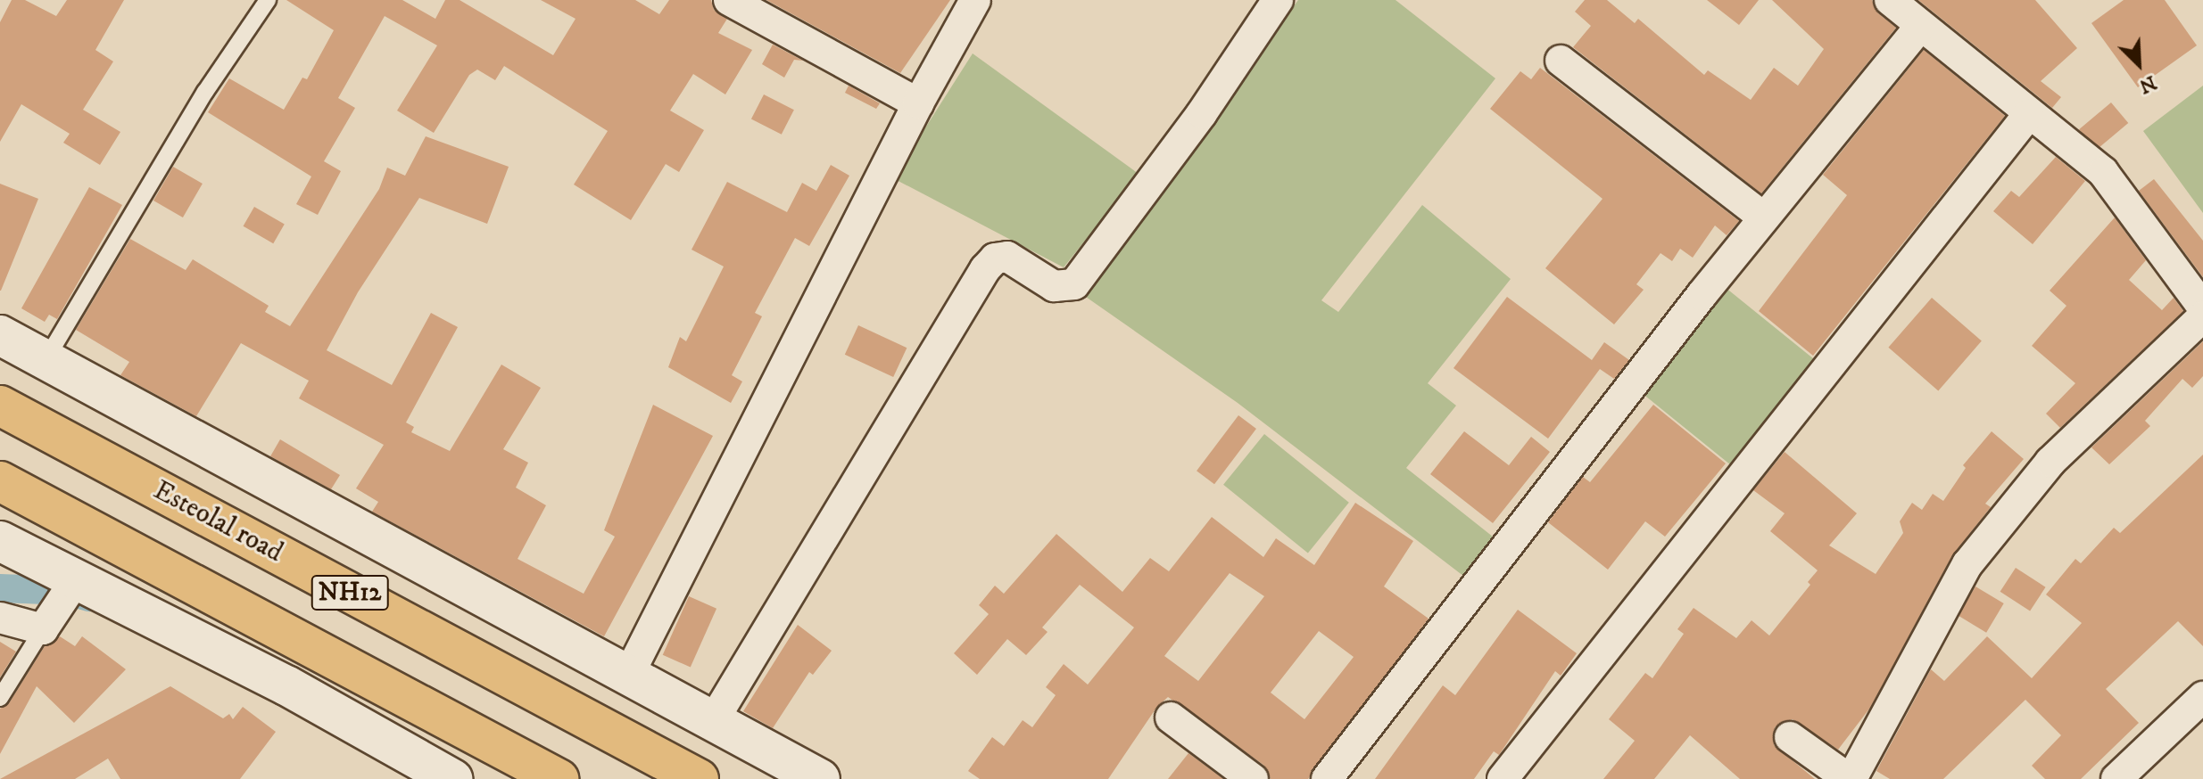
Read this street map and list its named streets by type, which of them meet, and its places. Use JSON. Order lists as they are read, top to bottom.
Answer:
{
  "streets": {
    "highway": ["Esteolal road", "NH12"]
  },
  "north": "bottom right"
}
